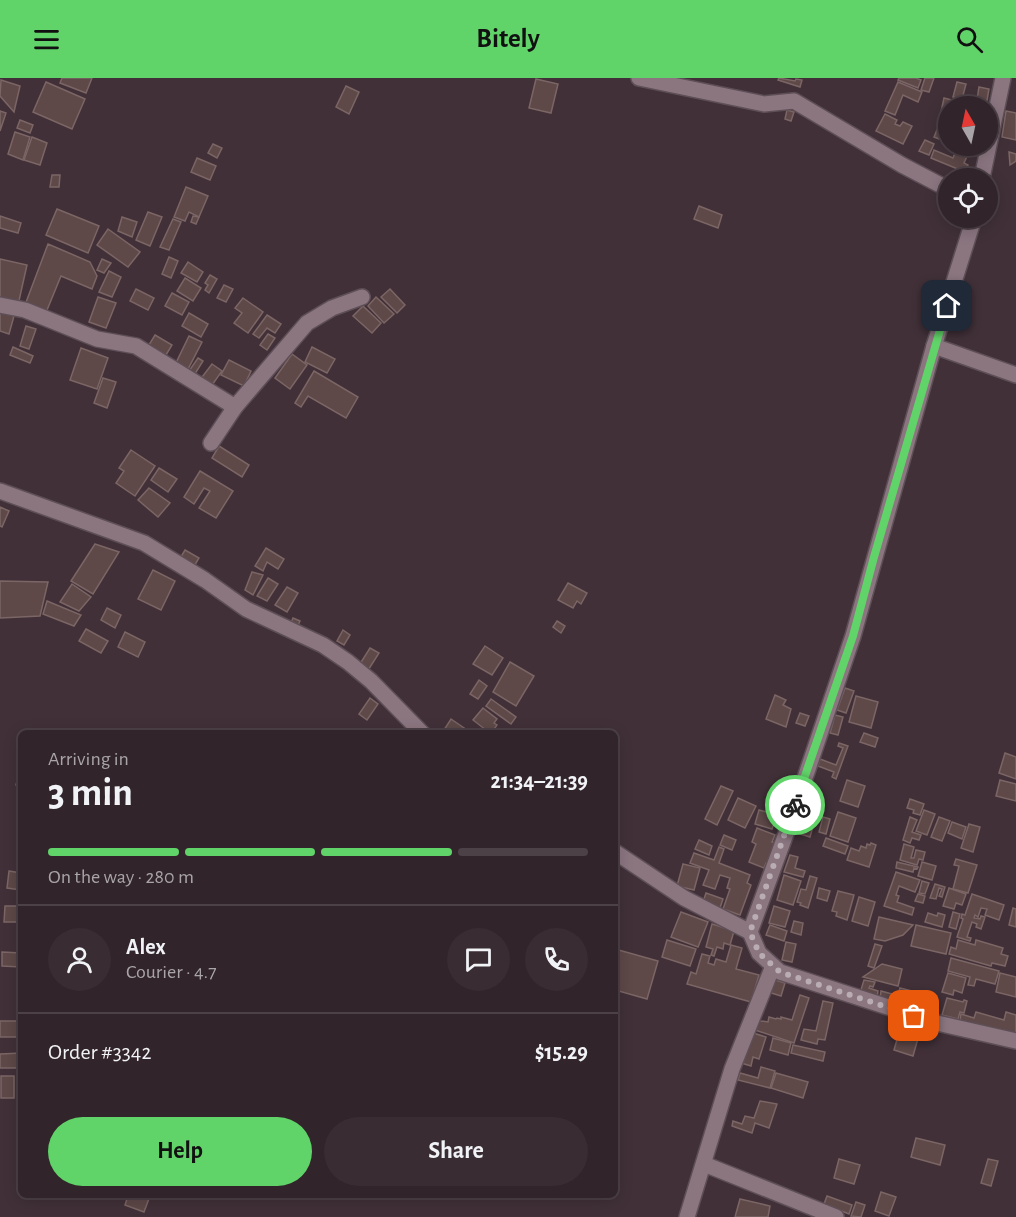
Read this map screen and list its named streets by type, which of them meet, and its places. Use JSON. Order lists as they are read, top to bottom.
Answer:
{
  "north": "top",
  "page": {
    "header": "Bitely",
    "heading": ["3 min", "Arriving in", "21:34–21:39"],
    "panel": [
      "Alex",
      "Courier · 4.7",
      "Order #3342",
      "$15.29"
    ],
    "bar": "On the way · 280 m",
    "buttons": ["Help", "Share"]
  }
}
